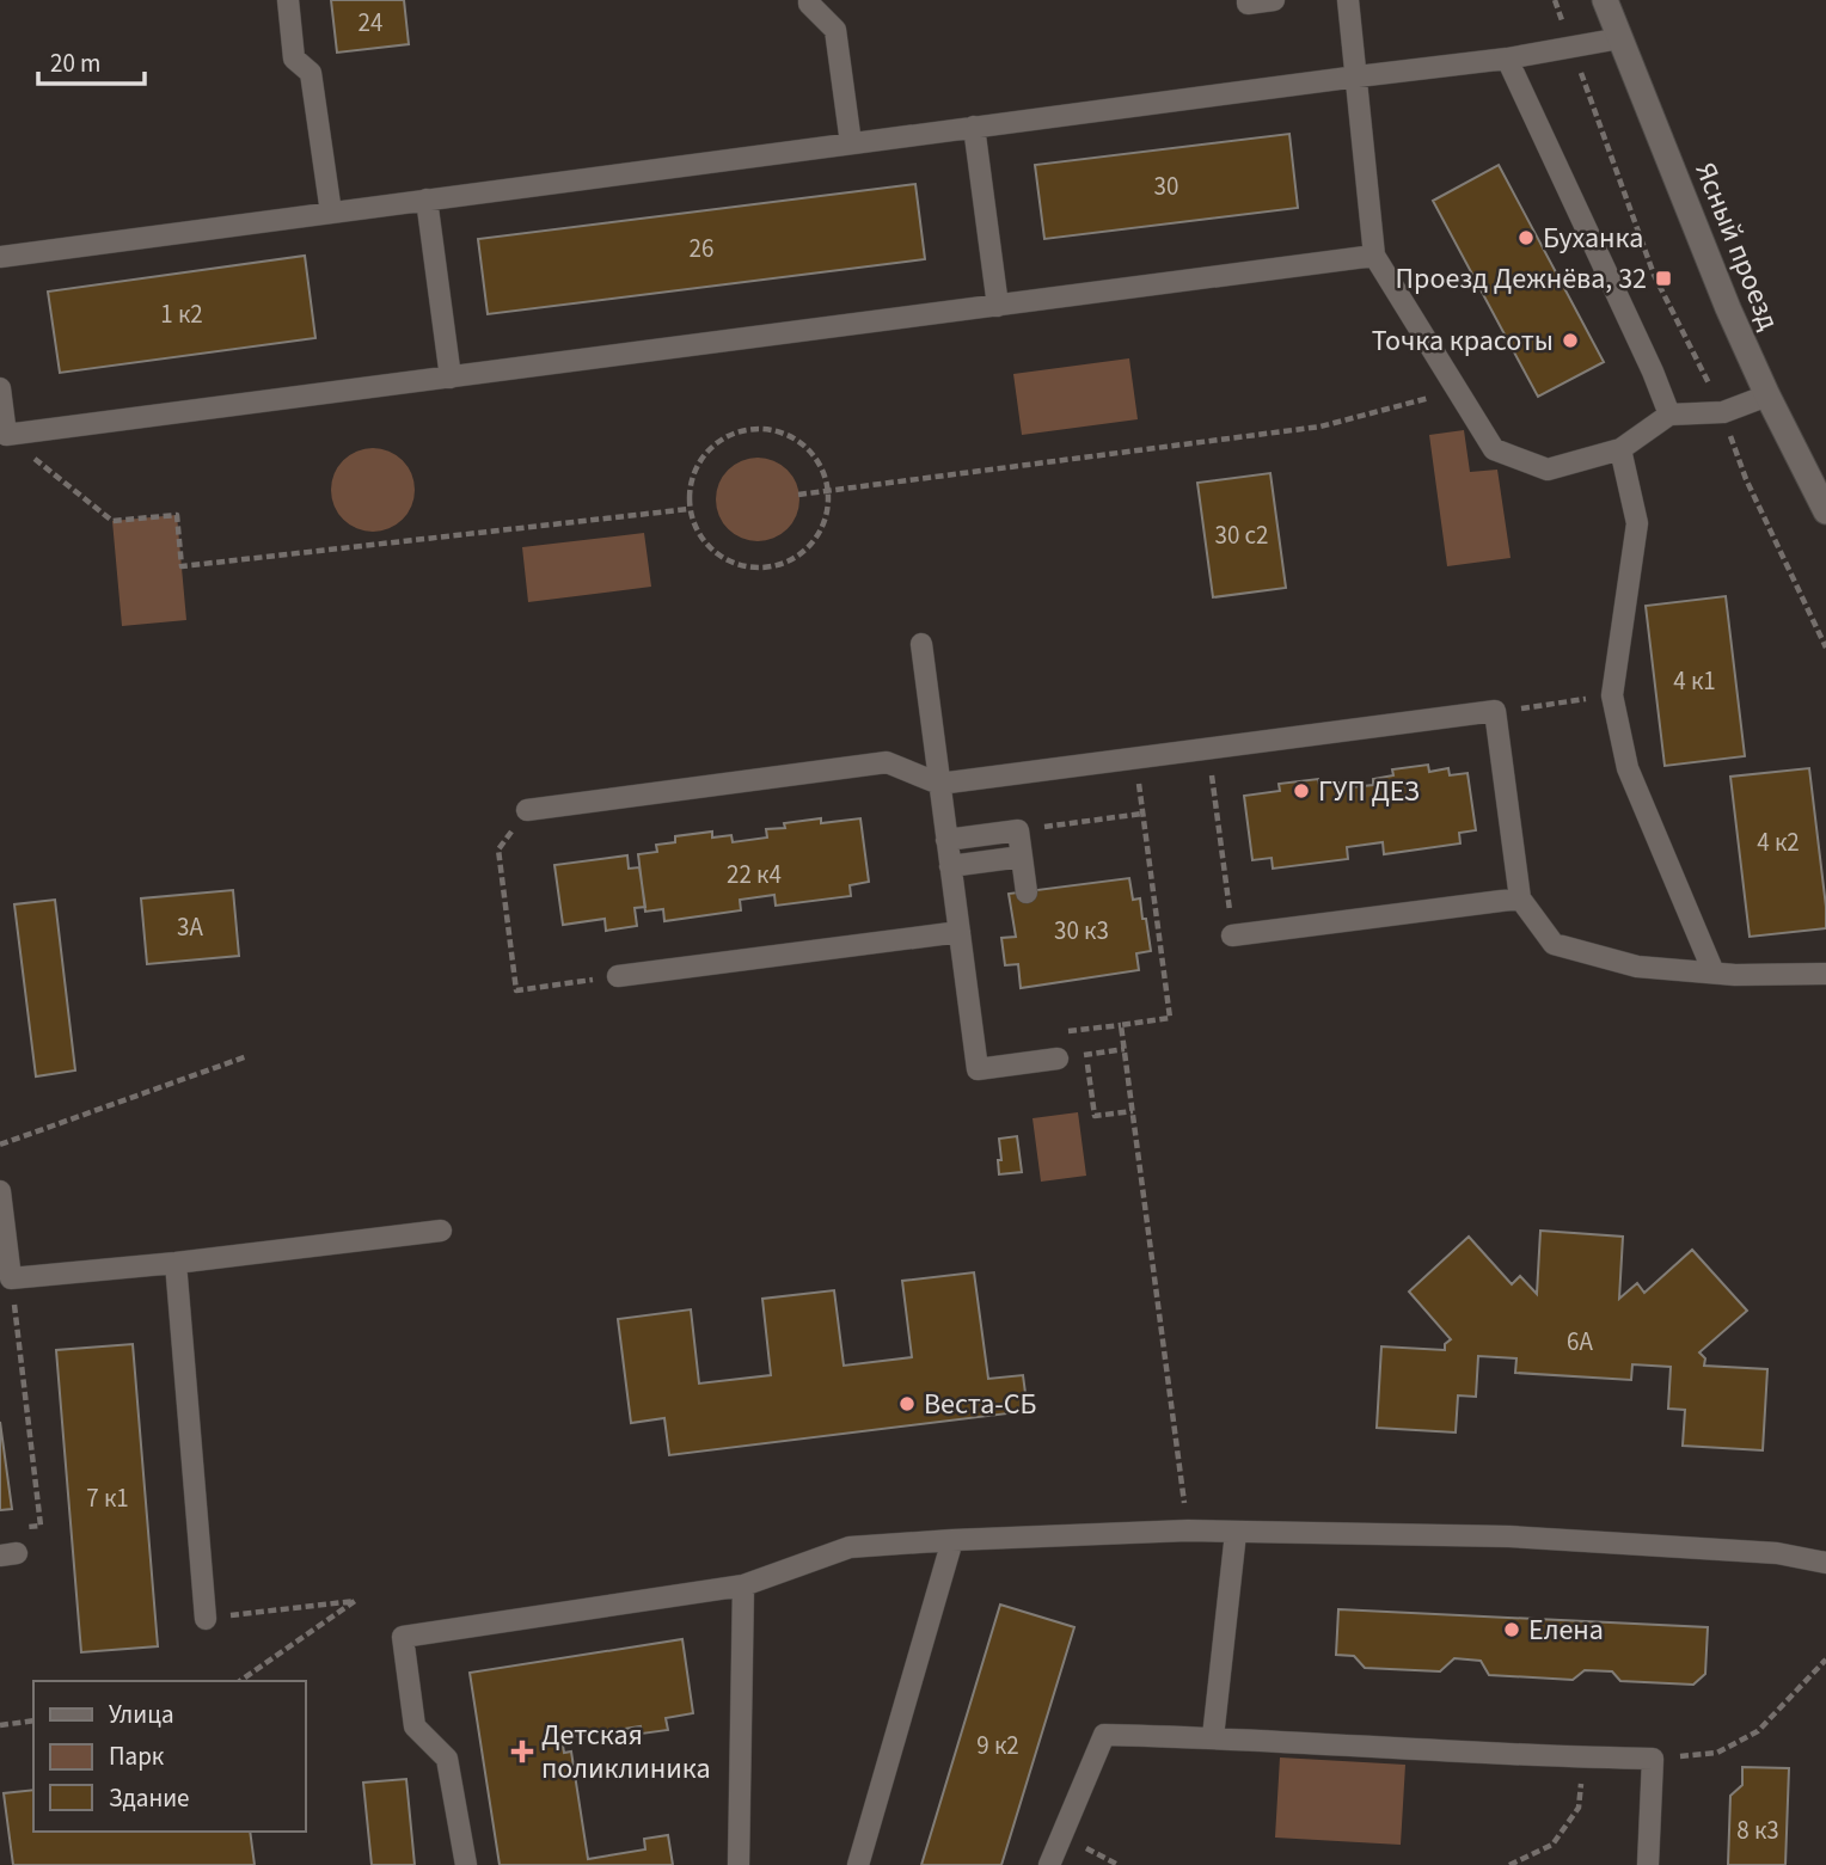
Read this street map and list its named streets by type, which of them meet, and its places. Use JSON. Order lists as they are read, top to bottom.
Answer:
{
  "streets": {
    "street": ["Ясный проезд"]
  },
  "places": {
    "other": [
      "Буханка",
      "Точка красоты",
      "ГУП ДЕЗ",
      "Веста-СБ",
      "Елена"
    ],
    "transit": ["Проезд Дежнёва, 32"],
    "health": ["Детская поликлиника"]
  },
  "house_numbers": [
    "24",
    "30",
    "26",
    "1 к2",
    "30 c2",
    "4 к1",
    "4 к2",
    "22 к4",
    "3А",
    "30 к3",
    "6А",
    "7 к1",
    "9 к2",
    "8 к3"
  ],
  "legend": ["Улица", "Парк", "Здание"],
  "scale_bar": "20 m"
}
